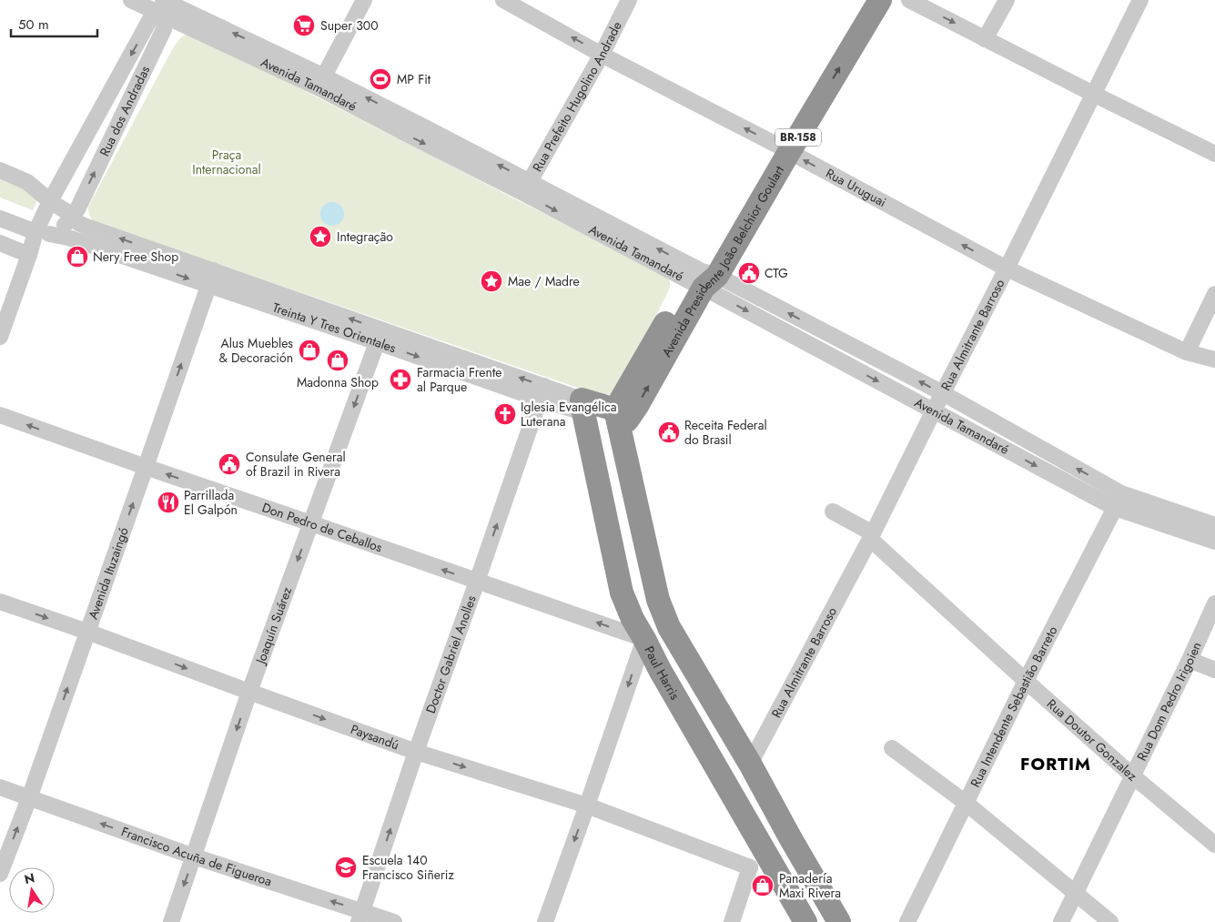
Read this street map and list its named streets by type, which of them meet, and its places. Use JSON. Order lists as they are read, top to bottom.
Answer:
{
  "streets": {
    "highway": [
      "BR-158",
      "Avenida Presidente João Belchior Goulart",
      "Treinta Y Tres Orientales",
      "Paul Harris"
    ],
    "street": [
      "Avenida Tamandaré",
      "Rua Prefeito Hugolino Andrade",
      "Rua dos Andradas",
      "Rua Uruguai",
      "Rua Almitrante Barroso",
      "Don Pedro de Ceballos",
      "Avenida Ituzaingó",
      "Joaquín Suárez",
      "Doctor Gabriel Anolles",
      "Rua Dom Pedro Irigoien",
      "Rua Intendente Sebastião Barreto",
      "Paysandú",
      "Rua Doutor Gonzalez",
      "Francisco Acuña de Figueroa"
    ]
  },
  "crossings": [
    ["Avenida Tamandaré", "Rua Prefeito Hugolino Andrade"],
    ["Avenida Tamandaré", "Rua dos Andradas"],
    ["Avenida Tamandaré", "Avenida Presidente João Belchior Goulart"],
    ["Avenida Tamandaré", "Rua Almitrante Barroso"],
    ["Avenida Tamandaré", "Rua Intendente Sebastião Barreto"],
    ["Rua Prefeito Hugolino Andrade", "Rua Uruguai"],
    ["Rua dos Andradas", "Treinta Y Tres Orientales"],
    ["Rua Uruguai", "Avenida Presidente João Belchior Goulart"],
    ["Rua Uruguai", "Rua Almitrante Barroso"],
    ["Avenida Presidente João Belchior Goulart", "Treinta Y Tres Orientales"],
    ["Treinta Y Tres Orientales", "Avenida Ituzaingó"],
    ["Treinta Y Tres Orientales", "Joaquín Suárez"],
    ["Treinta Y Tres Orientales", "Doctor Gabriel Anolles"],
    ["Treinta Y Tres Orientales", "Paul Harris"],
    ["Rua Almitrante Barroso", "Rua Doutor Gonzalez"],
    ["Don Pedro de Ceballos", "Avenida Ituzaingó"],
    ["Don Pedro de Ceballos", "Joaquín Suárez"],
    ["Don Pedro de Ceballos", "Doctor Gabriel Anolles"],
    ["Don Pedro de Ceballos", "Paul Harris"],
    ["Avenida Ituzaingó", "Paysandú"],
    ["Avenida Ituzaingó", "Francisco Acuña de Figueroa"],
    ["Joaquín Suárez", "Paysandú"],
    ["Joaquín Suárez", "Francisco Acuña de Figueroa"],
    ["Doctor Gabriel Anolles", "Paysandú"],
    ["Doctor Gabriel Anolles", "Francisco Acuña de Figueroa"],
    ["Paul Harris", "Paysandú"],
    ["Rua Dom Pedro Irigoien", "Rua Doutor Gonzalez"],
    ["Rua Intendente Sebastião Barreto", "Rua Doutor Gonzalez"]
  ],
  "one_way": [
    "Rua Uruguai",
    "Don Pedro de Ceballos",
    "Avenida Ituzaingó",
    "Joaquín Suárez",
    "Doctor Gabriel Anolles",
    "Paysandú",
    "Francisco Acuña de Figueroa"
  ],
  "districts": ["FORTIM"],
  "parks": ["Praça Internacional"],
  "places": {
    "supermarket": ["Super 300"],
    "sports": ["MP Fit"],
    "place": ["Integração", "Mae / Madre"],
    "shop": [
      "Nery Free Shop",
      "Alus Muebles & Decoración",
      "Madonna Shop",
      "Panadería Maxi Rivera"
    ],
    "public building": ["CTG", "Receita Federal do Brasil", "Consulate General of Brazil in Rivera"],
    "pharmacy": ["Farmacia Frente al Parque"],
    "church": ["Iglesia Evangélica Luterana"],
    "restaurant": ["Parrillada El Galpón"],
    "school or university": ["Escuela 140 Francisco Siñeriz"]
  },
  "scale_bar": "50 m",
  "north": "top"
}
